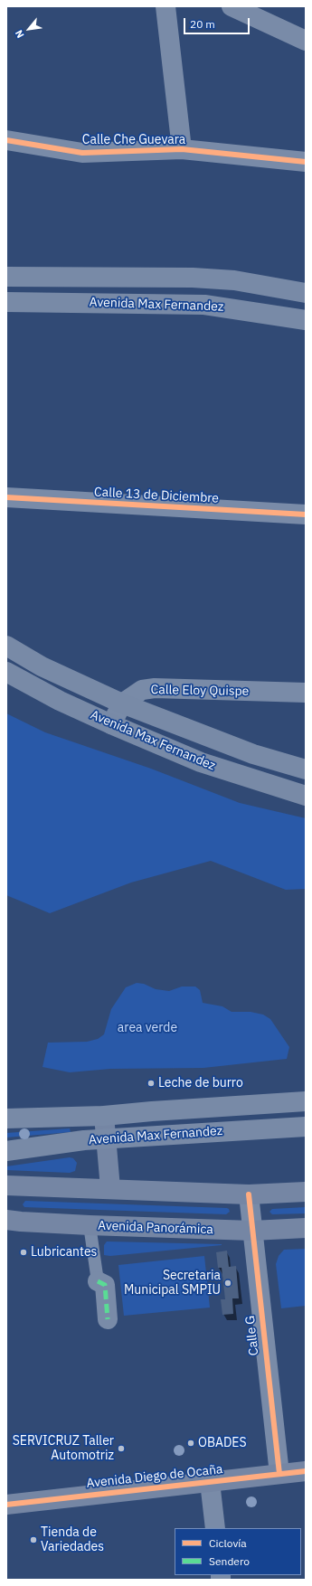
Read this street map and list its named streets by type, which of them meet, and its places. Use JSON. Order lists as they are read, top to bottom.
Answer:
{
  "streets": {
    "main road": ["Avenida Max Fernandez", "Avenida Panorámica", "Avenida Diego de Ocaña"],
    "street": [
      "Calle Che Guevara",
      "Calle 13 de Diciembre",
      "Calle Eloy Quispe",
      "Calle G"
    ]
  },
  "crossings": [
    ["Avenida Max Fernandez", "Calle Eloy Quispe"],
    ["Avenida Panorámica", "Calle G"],
    ["Calle G", "Avenida Diego de Ocaña"]
  ],
  "parks": ["area verde"],
  "places": [
    "Leche de burro",
    "Lubricantes",
    "Secretaria Municipal SMPIU",
    "OBADES",
    "SERVICRUZ Taller Automotriz",
    "Tienda de Variedades"
  ],
  "legend": ["Ciclovía", "Sendero"],
  "scale_bar": "20 m",
  "north": "bottom left"
}
